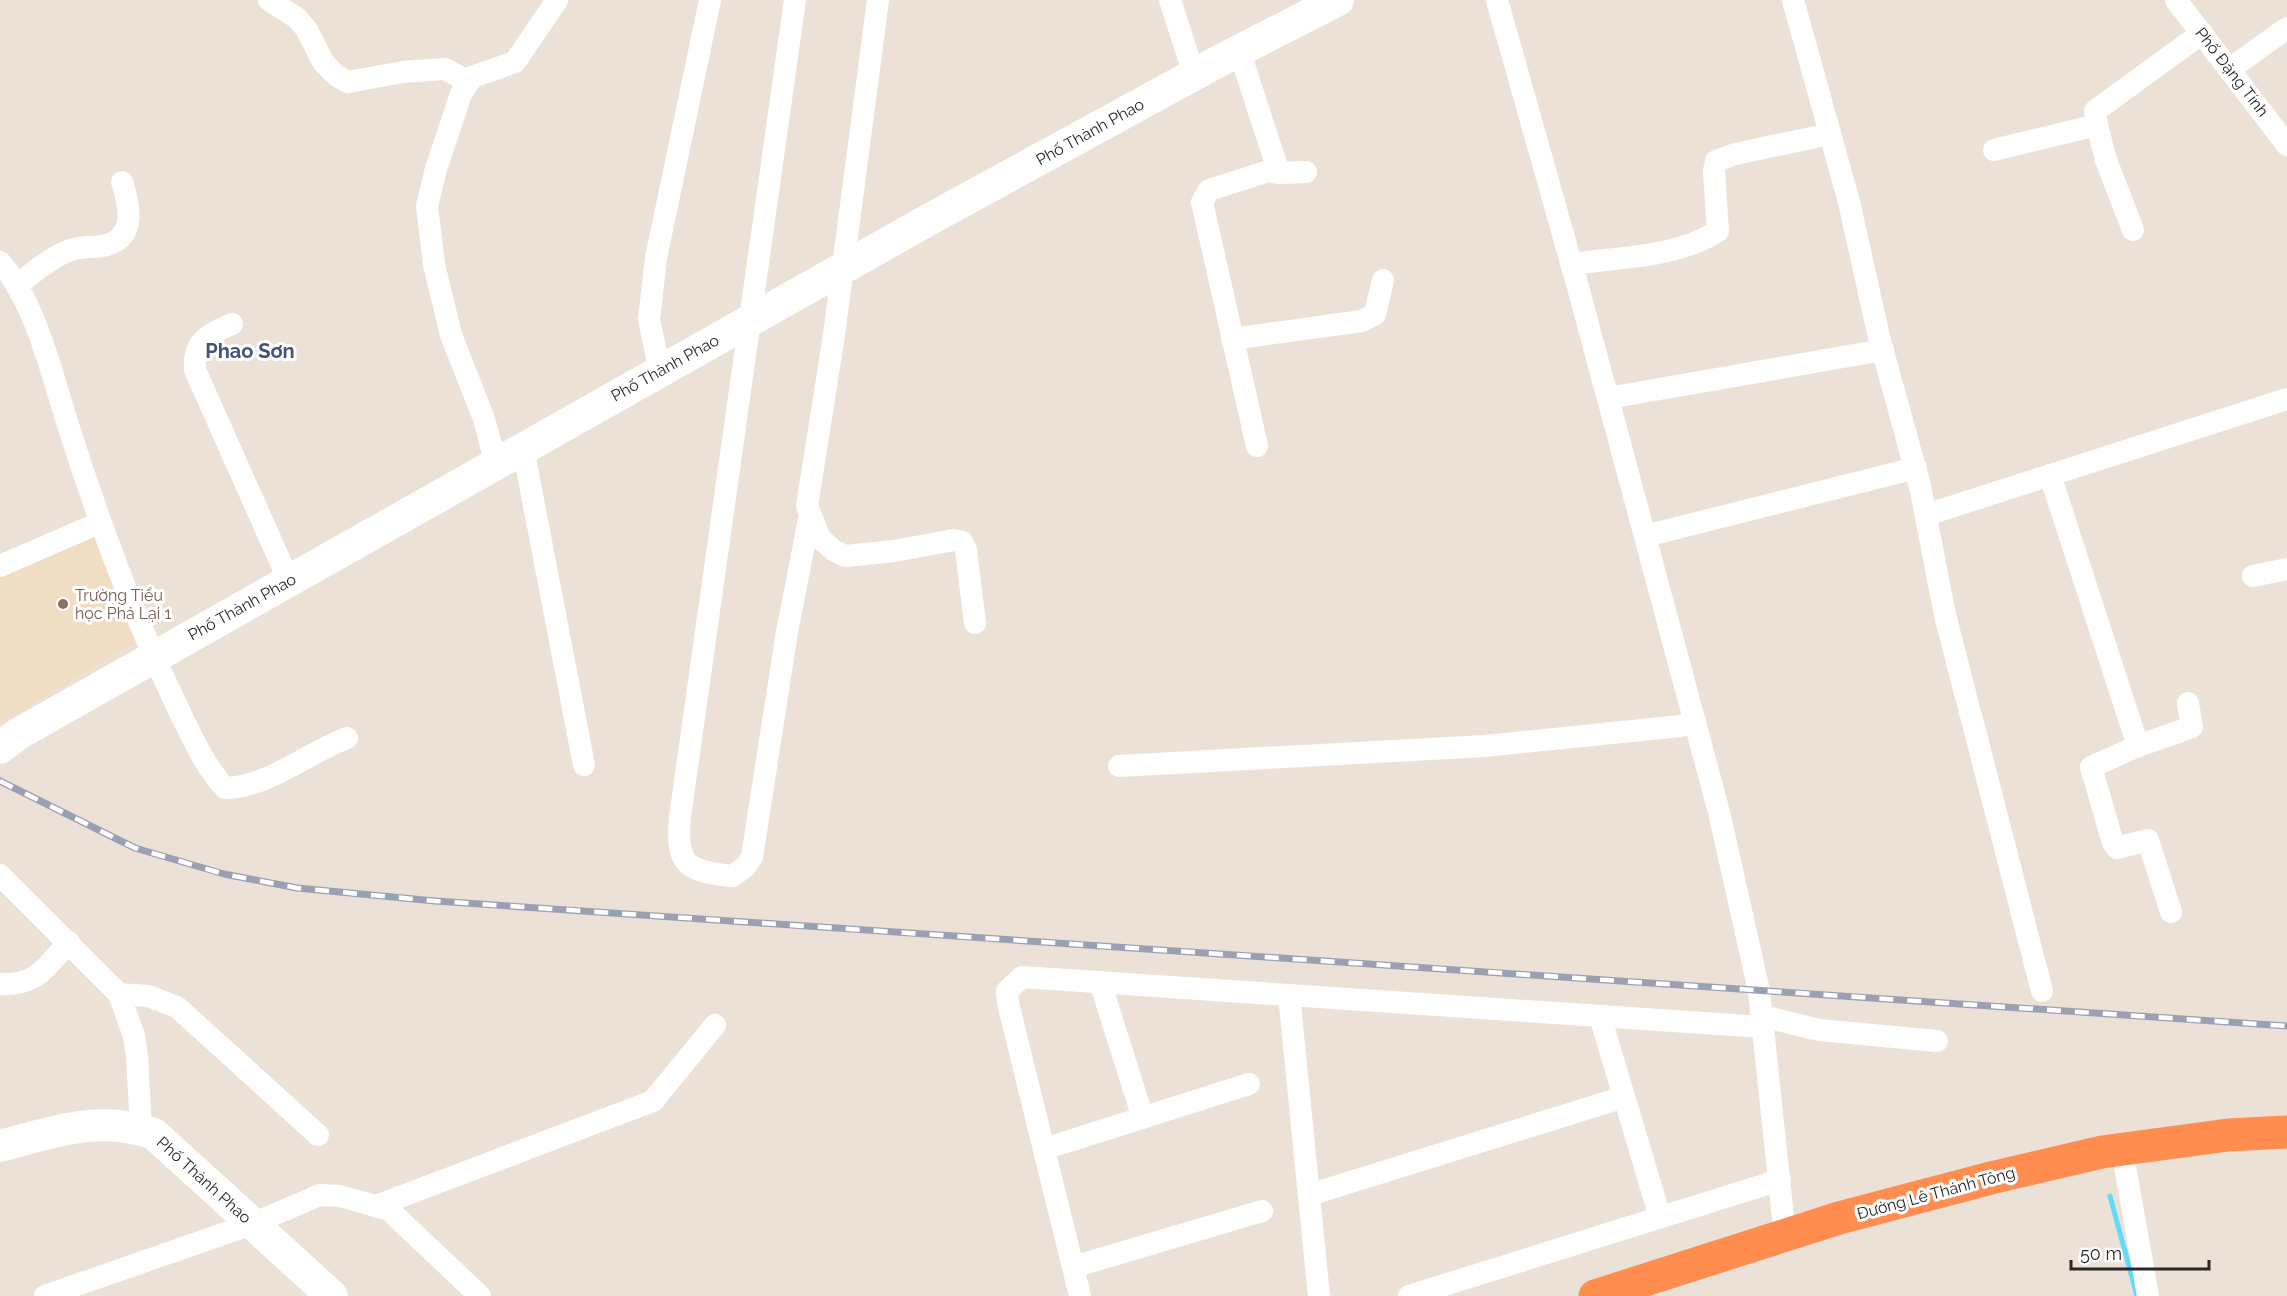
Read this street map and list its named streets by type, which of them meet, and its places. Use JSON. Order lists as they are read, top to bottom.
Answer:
{
  "streets": {
    "highway": ["Đường Lê Thánh Tông"],
    "street": ["Phố Đặng Tính", "Phố Thành Phao"]
  },
  "districts": ["Phao Sơn"],
  "places": ["Trường Tiểu học Phả Lại 1"],
  "scale_bar": "50 m"
}
